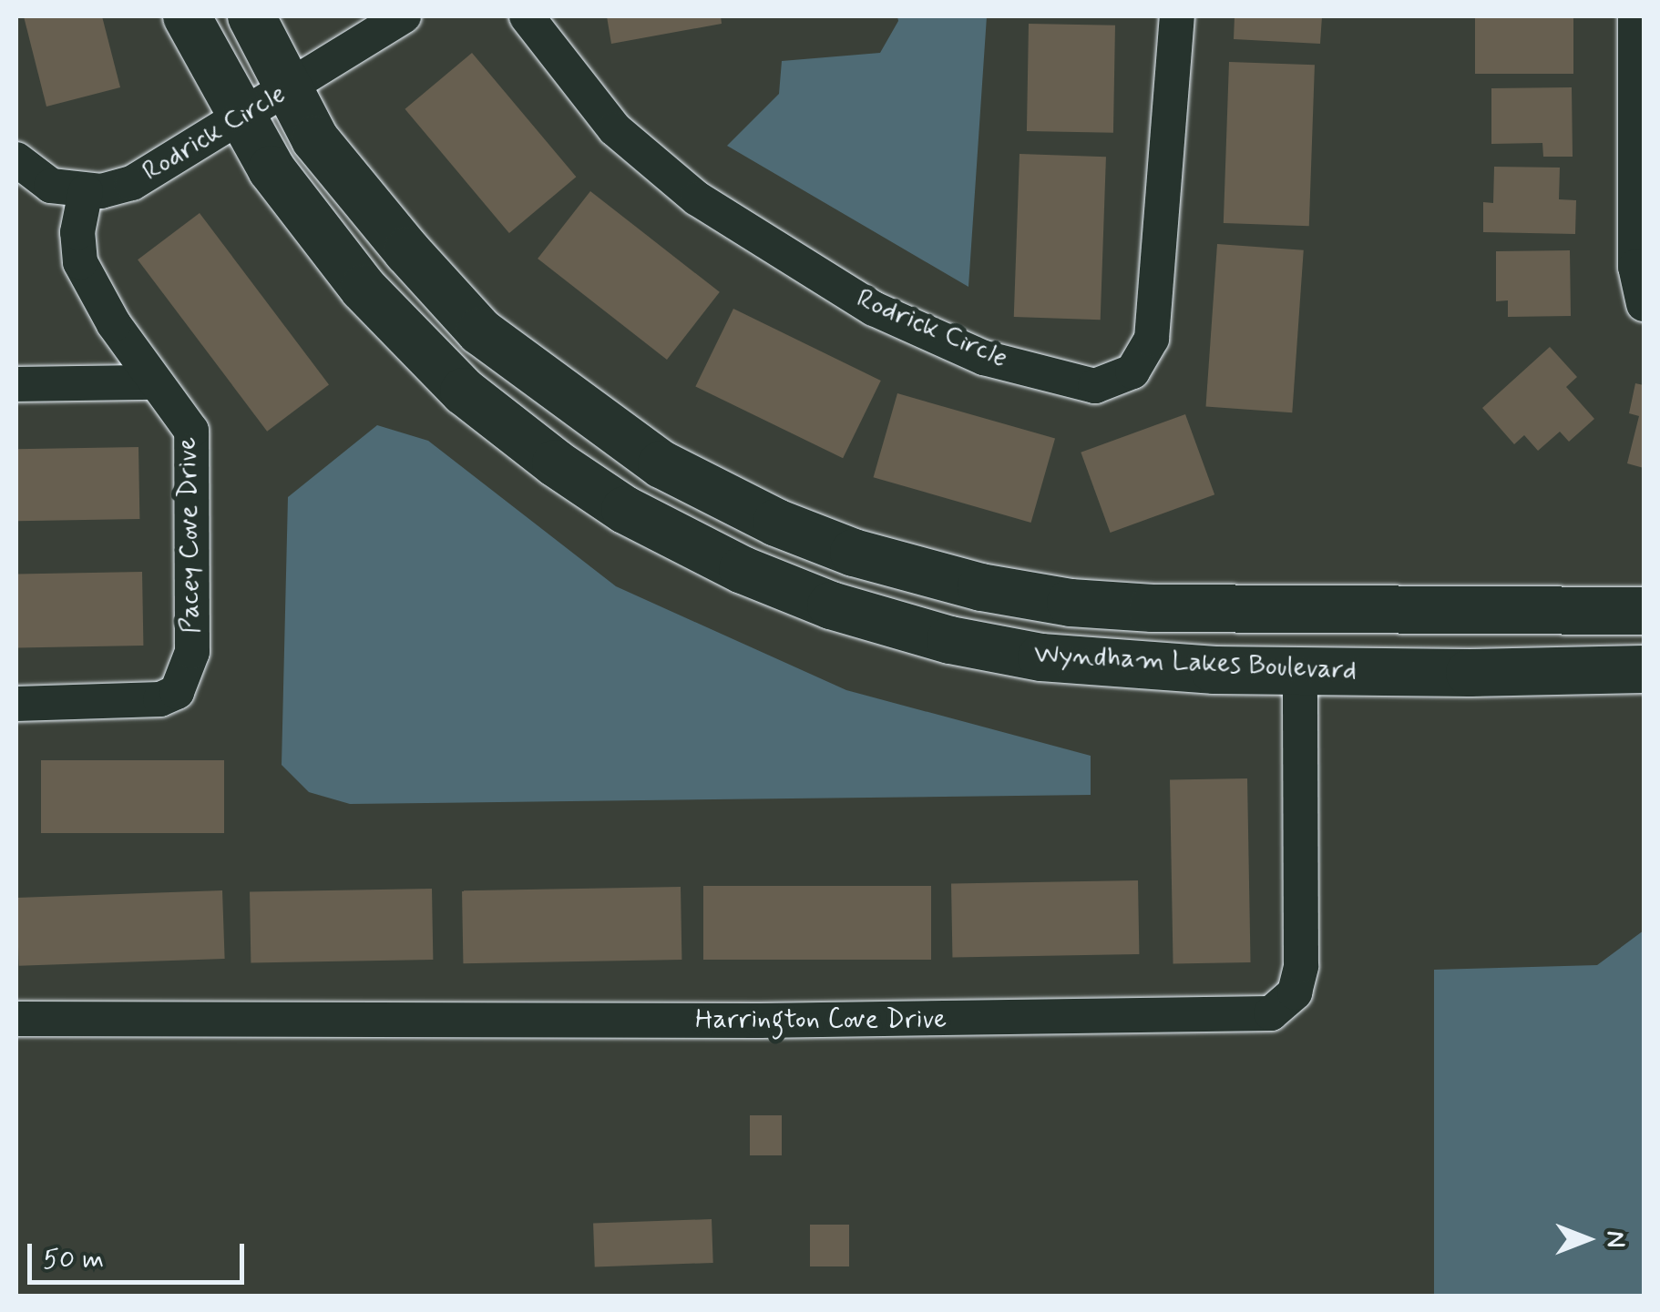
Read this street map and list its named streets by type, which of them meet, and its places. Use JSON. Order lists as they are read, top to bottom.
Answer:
{
  "streets": {
    "street": [
      "Rodrick Circle",
      "Pacey Cove Drive",
      "Wyndham Lakes Boulevard",
      "Harrington Cove Drive"
    ]
  },
  "crossings": [
    ["Rodrick Circle", "Pacey Cove Drive"],
    ["Rodrick Circle", "Wyndham Lakes Boulevard"],
    ["Wyndham Lakes Boulevard", "Harrington Cove Drive"]
  ],
  "scale_bar": "50 m",
  "north": "right"
}
